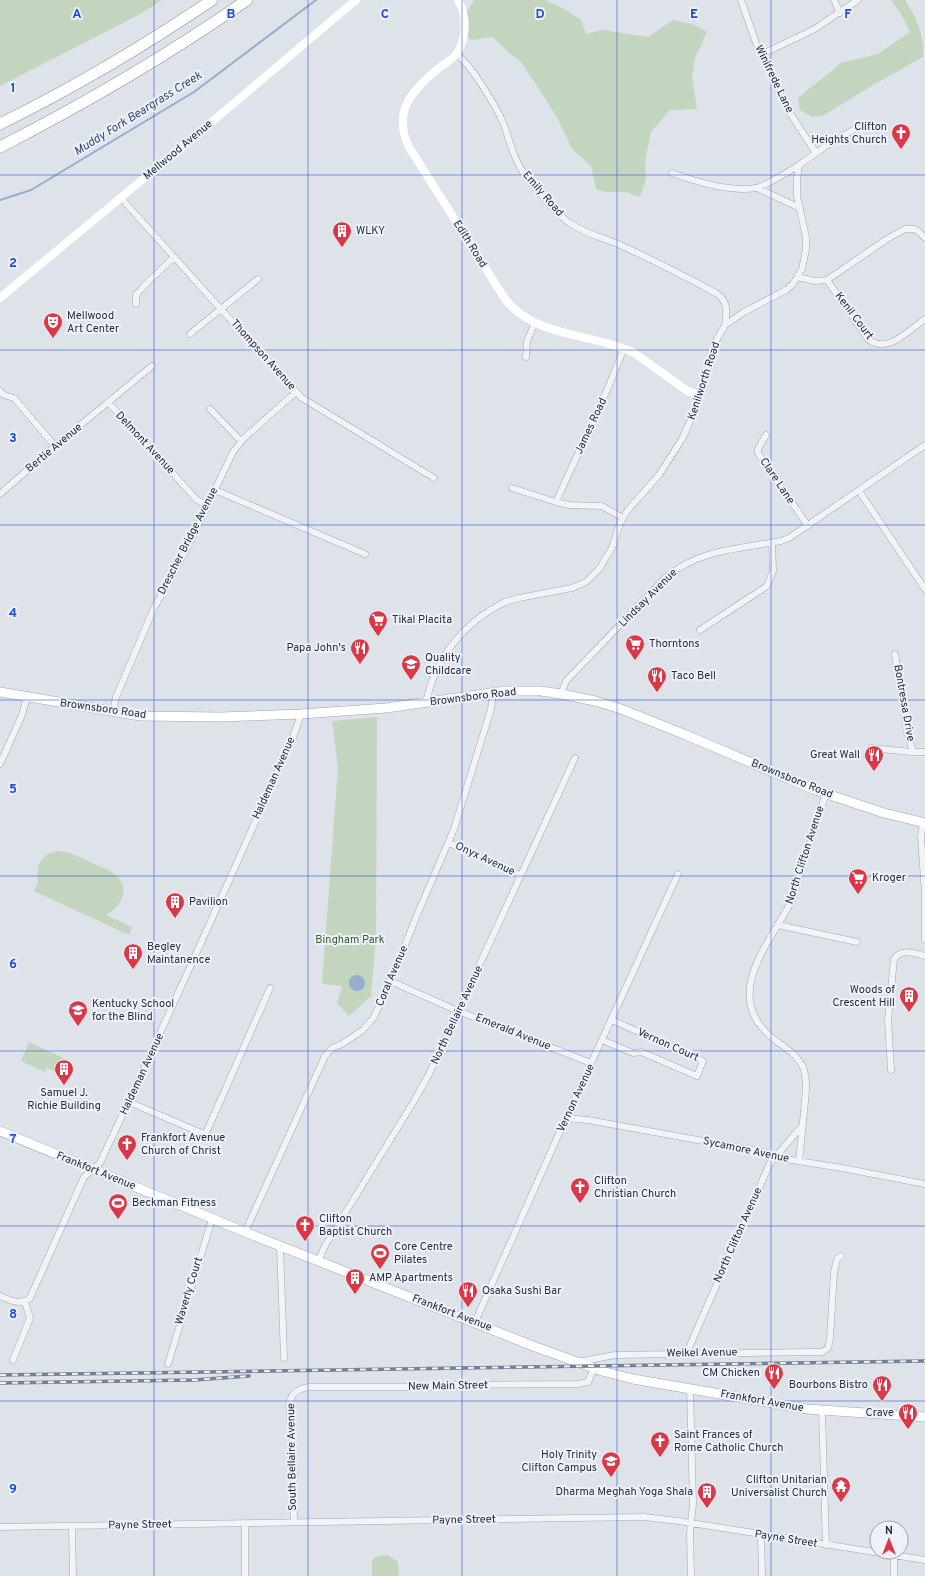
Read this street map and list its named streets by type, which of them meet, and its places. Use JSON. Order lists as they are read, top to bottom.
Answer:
{
  "streets": {
    "main road": ["Brownsboro Road", "Frankfort Avenue"],
    "street": [
      "Winifrede Lane",
      "Mellwood Avenue",
      "Emily Road",
      "Edith Road",
      "Kenil Court",
      "Thompson Avenue",
      "Kenilworth Road",
      "James Road",
      "Delmont Avenue",
      "Bertie Avenue",
      "Clare Lane",
      "Drescher Bridge Avenue",
      "Lindsay Avenue",
      "Bontressa Drive",
      "Haldeman Avenue",
      "North Clifton Avenue",
      "Onyx Avenue",
      "Coral Avenue",
      "North Bellaire Avenue",
      "Emerald Avenue",
      "Vernon Court",
      "Vernon Avenue",
      "Sycamore Avenue",
      "Waverly Court",
      "Weikel Avenue",
      "New Main Street",
      "South Bellaire Avenue",
      "Payne Street"
    ]
  },
  "crossings": [
    ["Mellwood Avenue", "Thompson Avenue"],
    ["Emily Road", "Edith Road"],
    ["Emily Road", "Kenilworth Road"],
    ["Edith Road", "Kenilworth Road"],
    ["Edith Road", "James Road"],
    ["Thompson Avenue", "Drescher Bridge Avenue"],
    ["Kenilworth Road", "Brownsboro Road"],
    ["Delmont Avenue", "Bertie Avenue"],
    ["Delmont Avenue", "Drescher Bridge Avenue"],
    ["Clare Lane", "Lindsay Avenue"],
    ["Drescher Bridge Avenue", "Brownsboro Road"],
    ["Lindsay Avenue", "Brownsboro Road"],
    ["Brownsboro Road", "Haldeman Avenue"],
    ["Brownsboro Road", "North Clifton Avenue"],
    ["Brownsboro Road", "Coral Avenue"],
    ["Haldeman Avenue", "Frankfort Avenue"],
    ["North Clifton Avenue", "Sycamore Avenue"],
    ["North Clifton Avenue", "Weikel Avenue"],
    ["Onyx Avenue", "Coral Avenue"],
    ["Onyx Avenue", "North Bellaire Avenue"],
    ["Coral Avenue", "Emerald Avenue"],
    ["Coral Avenue", "Frankfort Avenue"],
    ["North Bellaire Avenue", "Emerald Avenue"],
    ["North Bellaire Avenue", "Frankfort Avenue"],
    ["Emerald Avenue", "Vernon Avenue"],
    ["Vernon Court", "Vernon Avenue"],
    ["Vernon Avenue", "Sycamore Avenue"],
    ["Vernon Avenue", "Frankfort Avenue"],
    ["Frankfort Avenue", "Waverly Court"],
    ["Frankfort Avenue", "Weikel Avenue"],
    ["Frankfort Avenue", "New Main Street"],
    ["New Main Street", "South Bellaire Avenue"],
    ["South Bellaire Avenue", "Payne Street"]
  ],
  "water": ["Muddy Fork Beargrass Creek"],
  "parks": ["Bingham Park"],
  "places": {
    "church": [
      "Clifton Heights Church",
      "Frankfort Avenue Church of Christ",
      "Clifton Christian Church",
      "Clifton Baptist Church",
      "Saint Frances of Rome Catholic Church"
    ],
    "building": [
      "WLKY",
      "Pavilion",
      "Begley Maintanence",
      "Woods of Crescent Hill",
      "Samuel J. Richie Building",
      "AMP Apartments",
      "Dharma Meghah Yoga Shala"
    ],
    "theatre": ["Mellwood Art Center"],
    "supermarket": ["Tikal Placita", "Thorntons", "Kroger"],
    "restaurant": [
      "Papa John's",
      "Taco Bell",
      "Great Wall",
      "Osaka Sushi Bar",
      "CM Chicken",
      "Bourbons Bistro",
      "Crave"
    ],
    "school or university": ["Quality Childcare", "Kentucky School for the Blind", "Holy Trinity Clifton Campus"],
    "sports": ["Beckman Fitness", "Core Centre Pilates"],
    "temple": ["Clifton Unitarian Universalist Church"]
  },
  "north": "top",
  "grid": {
    "columns": [
      "A",
      "B",
      "C",
      "D",
      "E",
      "F"
    ],
    "rows": [
      "1",
      "2",
      "3",
      "4",
      "5",
      "6",
      "7",
      "8",
      "9"
    ]
  }
}
